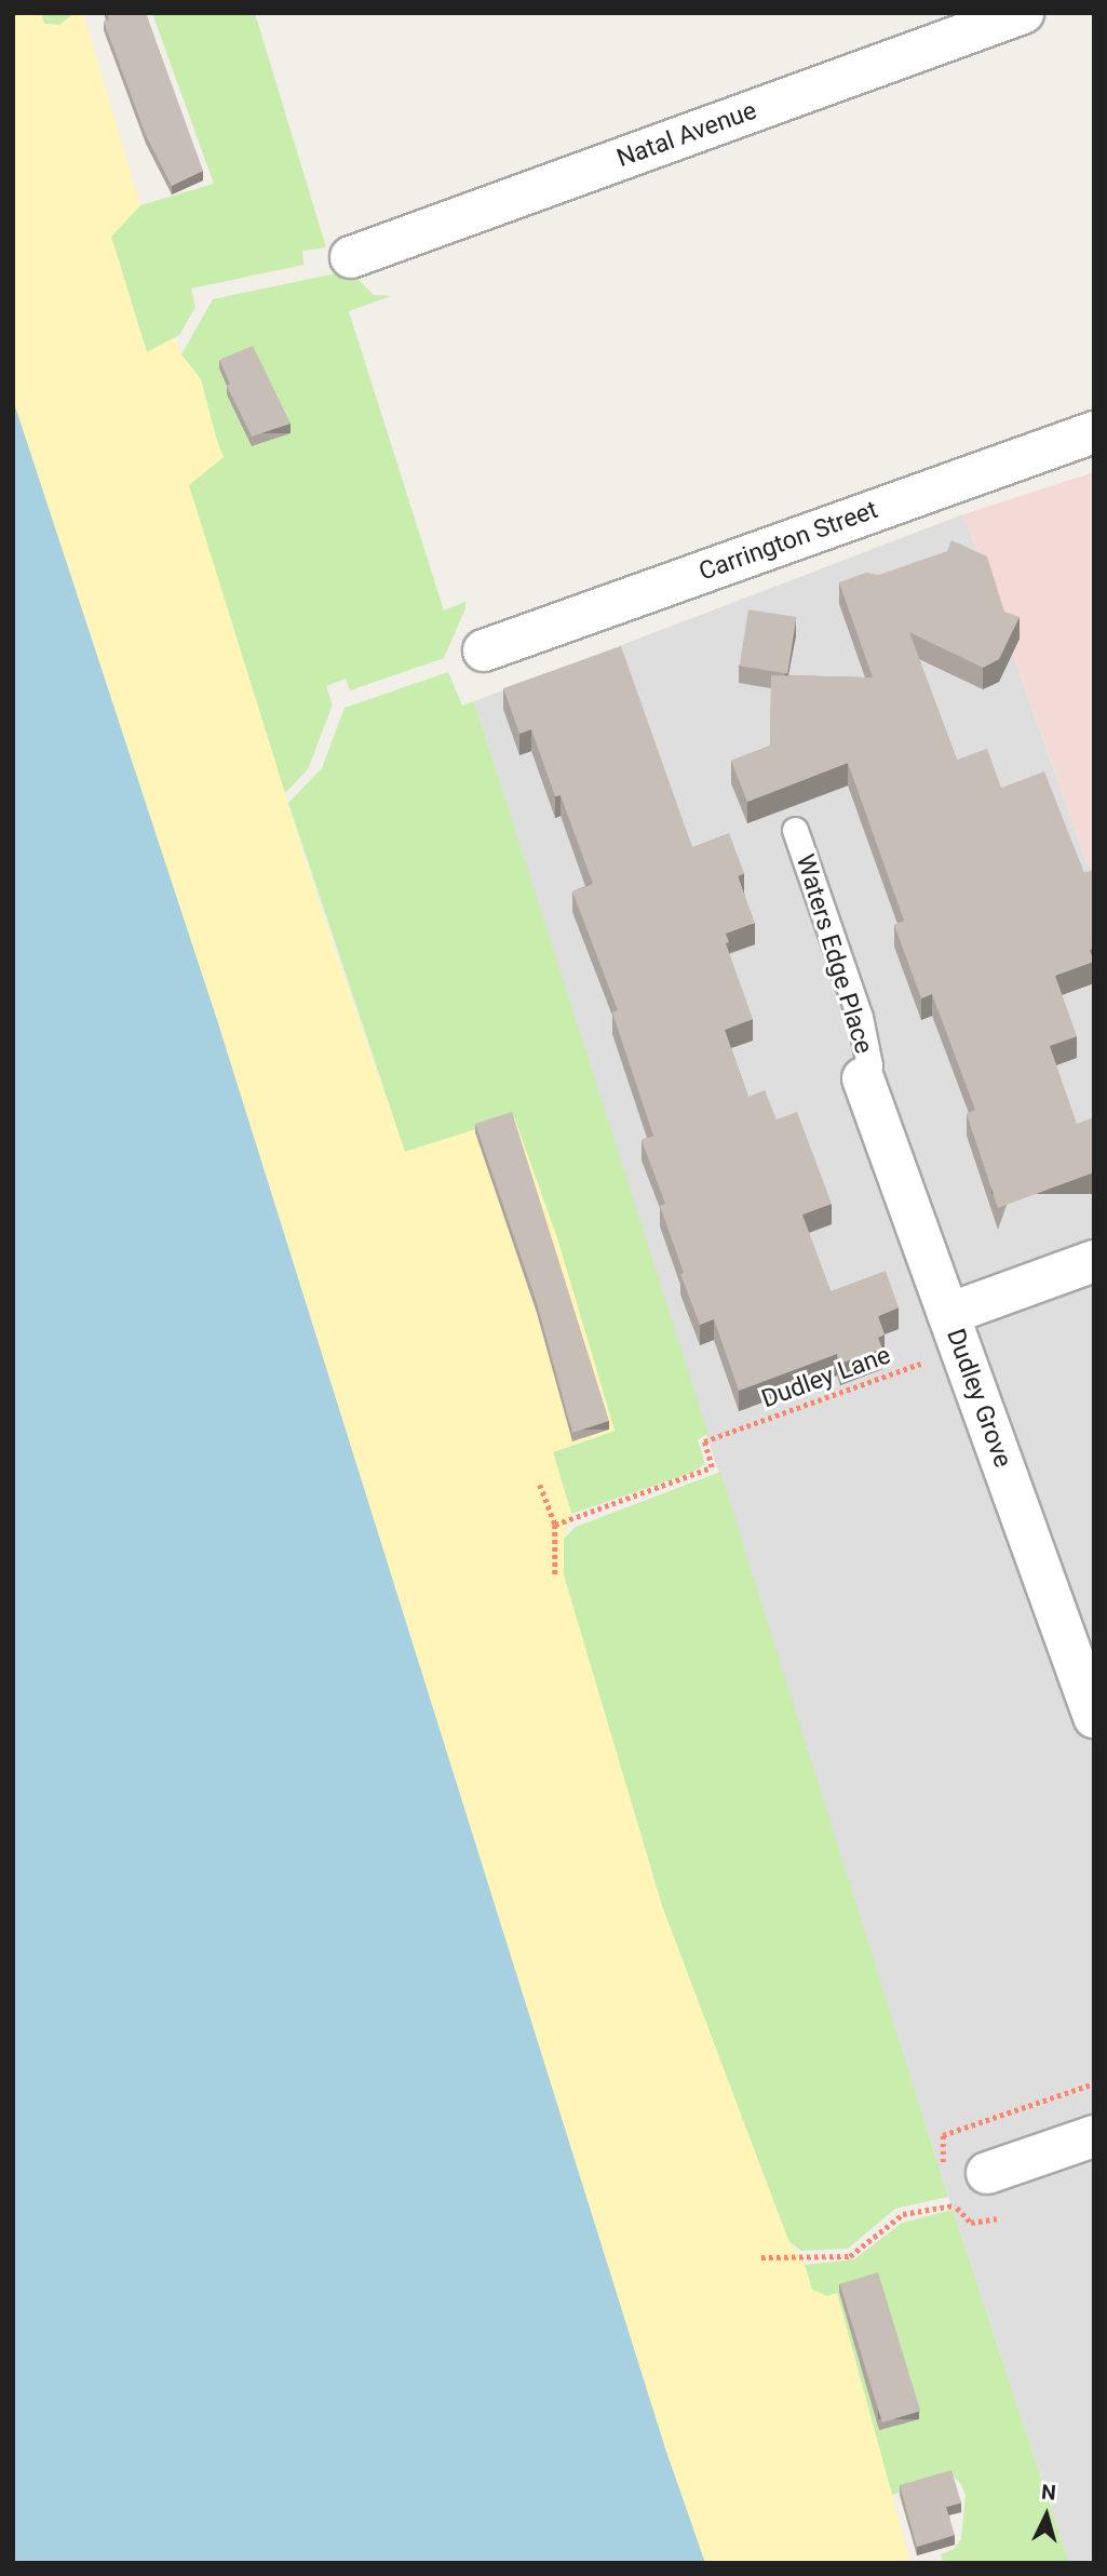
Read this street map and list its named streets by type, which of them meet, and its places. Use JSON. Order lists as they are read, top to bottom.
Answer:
{
  "streets": {
    "street": ["Natal Avenue", "Carrington Street", "Dudley Grove"],
    "lane": ["Waters Edge Place"],
    "path": ["Dudley Lane"]
  },
  "crossings": [
    ["Waters Edge Place", "Dudley Grove"],
    ["Dudley Lane", "Dudley Grove"]
  ],
  "north": "top"
}
